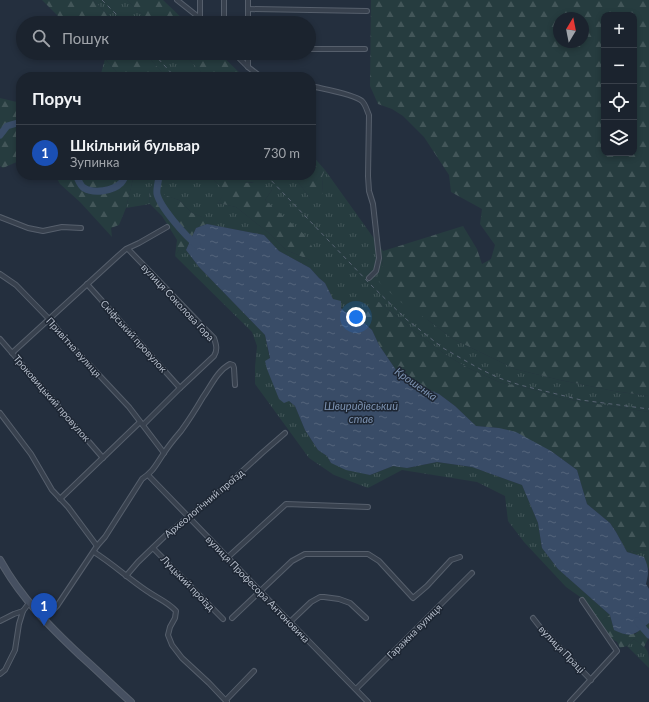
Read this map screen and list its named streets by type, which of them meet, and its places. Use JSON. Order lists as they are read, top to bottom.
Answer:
{
  "streets": {
    "street": [
      "вулиця Соколова Гора",
      "Скіфський провулок",
      "Привітна вулиця",
      "Троковицький провулок",
      "Археологічний проїзд",
      "Луцький проїзд",
      "вулиця Професора Антоновича",
      "Гаражна вулиця",
      "вулиця Праці"
    ]
  },
  "crossings": [
    ["вулиця Соколова Гора", "Скіфський провулок"],
    ["вулиця Соколова Гора", "Привітна вулиця"],
    ["вулиця Соколова Гора", "Троковицький провулок"],
    ["Археологічний проїзд", "Луцький проїзд"],
    ["Археологічний проїзд", "вулиця Професора Антоновича"],
    ["вулиця Професора Антоновича", "Гаражна вулиця"]
  ],
  "water": ["Крошенка", "Швиридівський став"],
  "north": "top",
  "page": {
    "map_buttons": ["+", "−"],
    "search": "Пошук",
    "heading": "Поруч",
    "list": [
      {
        "mark": "1",
        "name": "Шкільний бульвар",
        "note": "Зупинка",
        "value": "730 m"
      }
    ],
    "pins": "1"
  }
}
